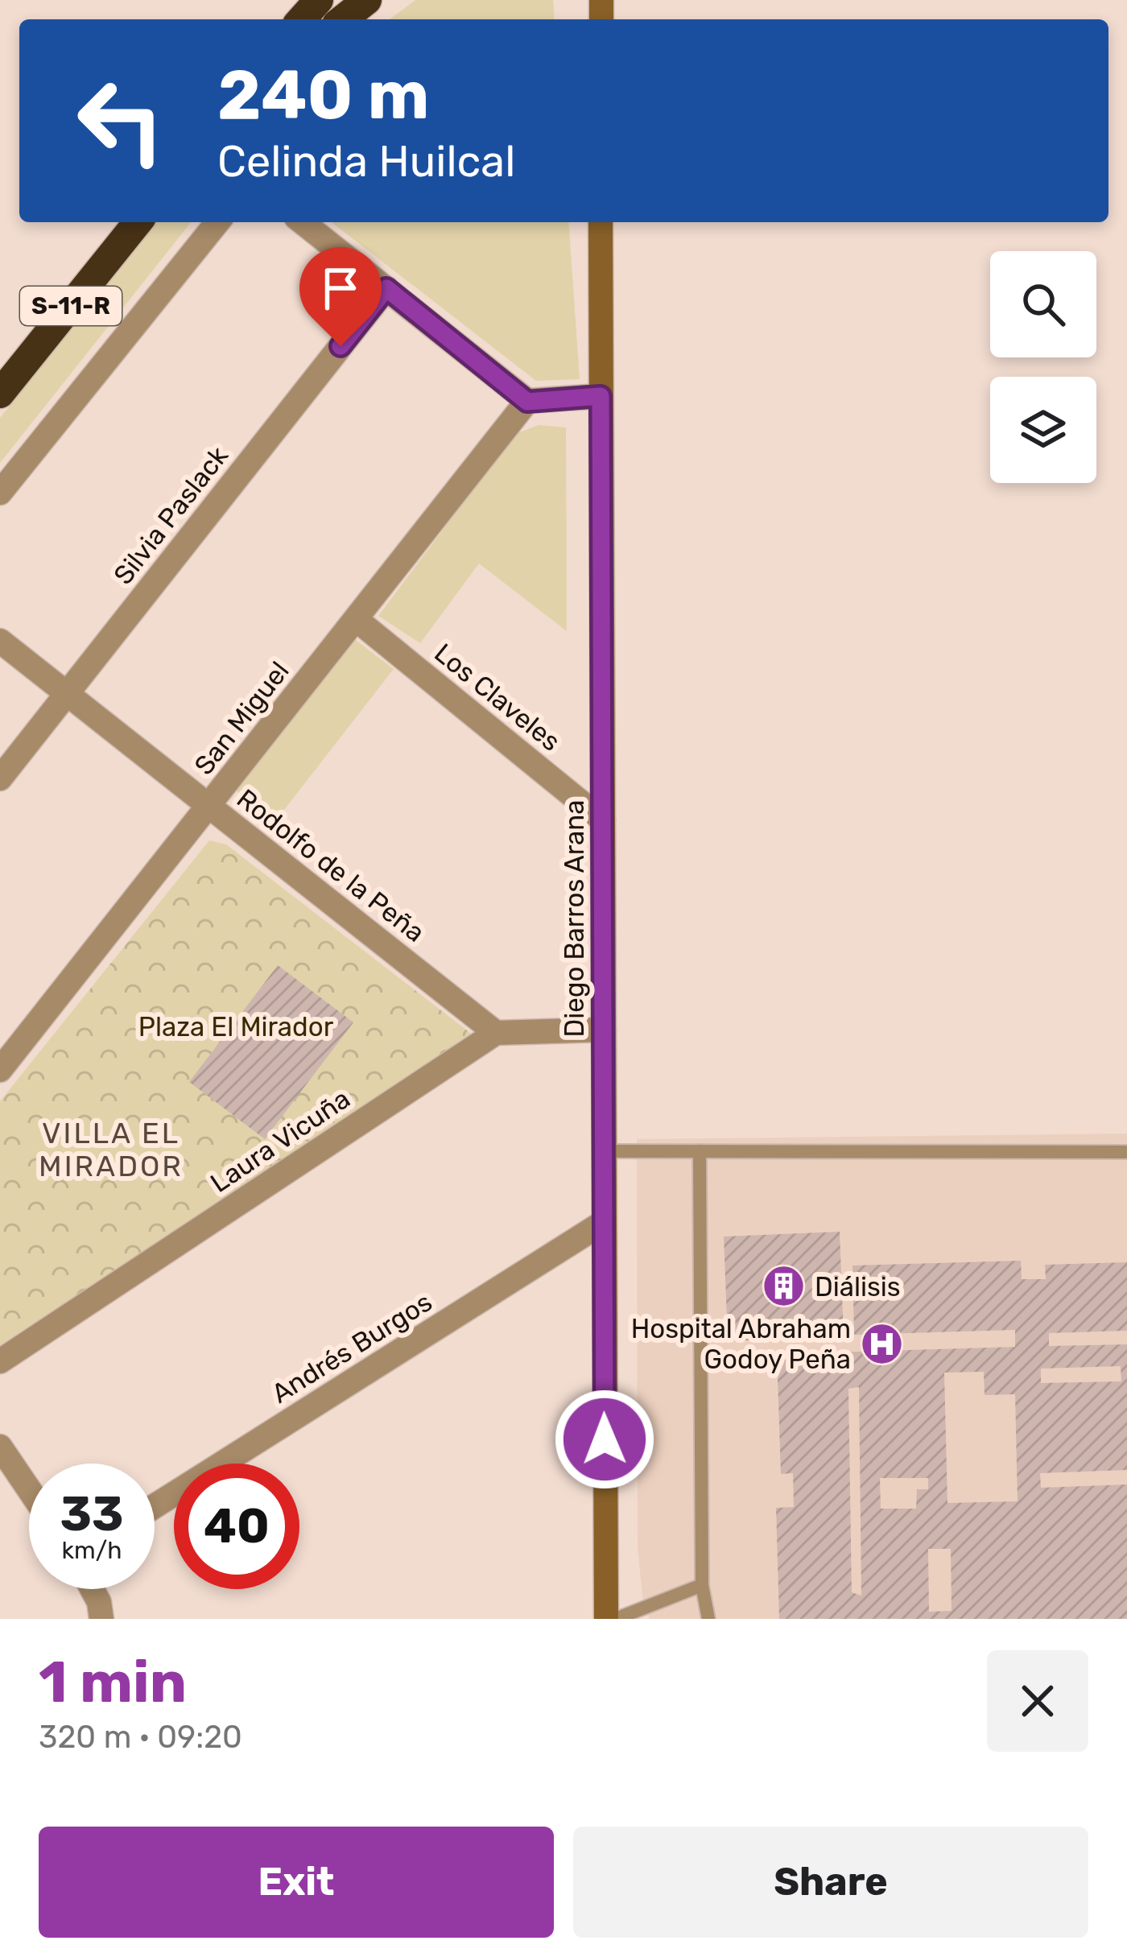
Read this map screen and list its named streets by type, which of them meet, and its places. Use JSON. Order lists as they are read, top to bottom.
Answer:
{
  "streets": {
    "highway": ["S-11-R"],
    "street": [
      "Silvia Paslack",
      "Los Claveles",
      "San Miguel",
      "Rodolfo de la Peña",
      "Diego Barros Arana",
      "Laura Vicuña",
      "Andrés Burgos"
    ]
  },
  "crossings": [
    ["Silvia Paslack", "Rodolfo de la Peña"],
    ["Los Claveles", "San Miguel"],
    ["Los Claveles", "Diego Barros Arana"],
    ["San Miguel", "Rodolfo de la Peña"],
    ["Rodolfo de la Peña", "Laura Vicuña"],
    ["Diego Barros Arana", "Andrés Burgos"]
  ],
  "districts": ["VILLA EL MIRADOR"],
  "parks": ["Plaza El Mirador"],
  "places": {
    "building": ["Diálisis"],
    "hospital": ["Hospital Abraham Godoy Peña"]
  },
  "page": {
    "turn": ["240 m", "Celinda Huilcal"],
    "speed": "33 km/h",
    "limit": "40",
    "heading": ["1 min", "320 m · 09:20"],
    "buttons": ["Exit", "Share"]
  }
}
